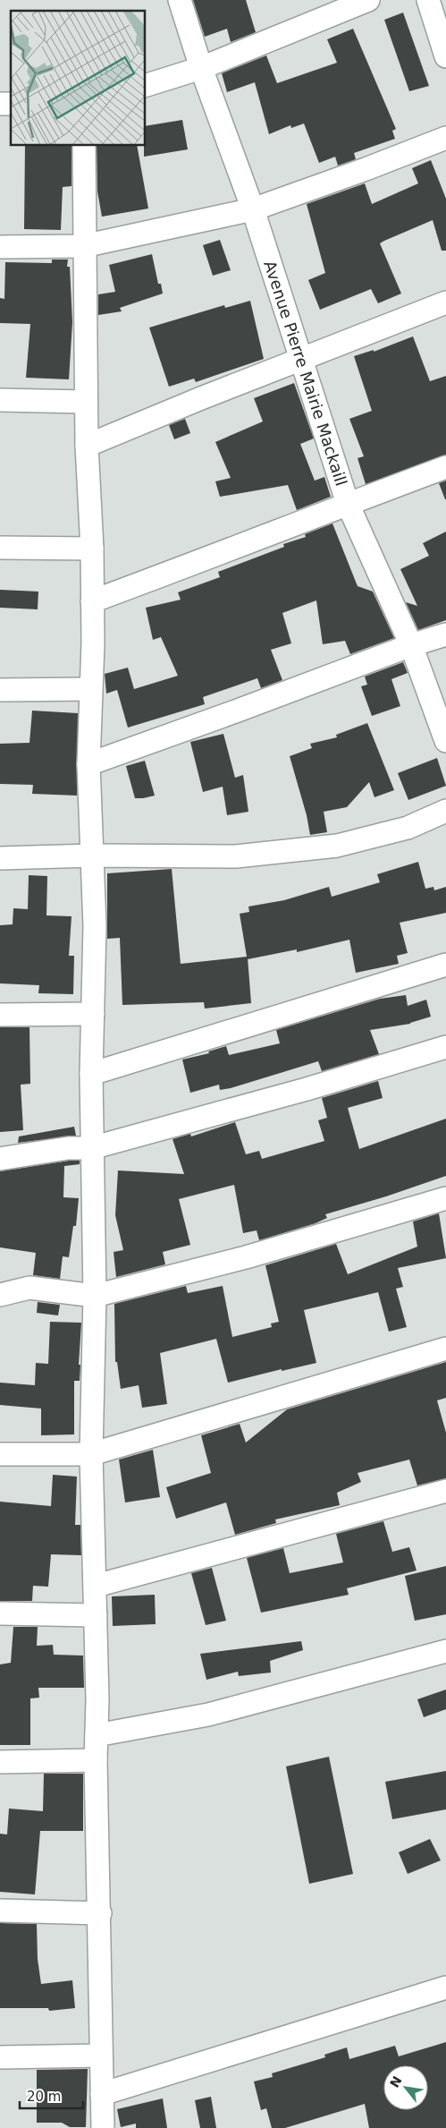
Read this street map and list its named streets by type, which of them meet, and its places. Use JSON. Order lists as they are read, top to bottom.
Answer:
{
  "streets": {
    "street": ["Avenue Pierre Mairie Mackaill"]
  },
  "scale_bar": "20 m",
  "north": "top left"
}
